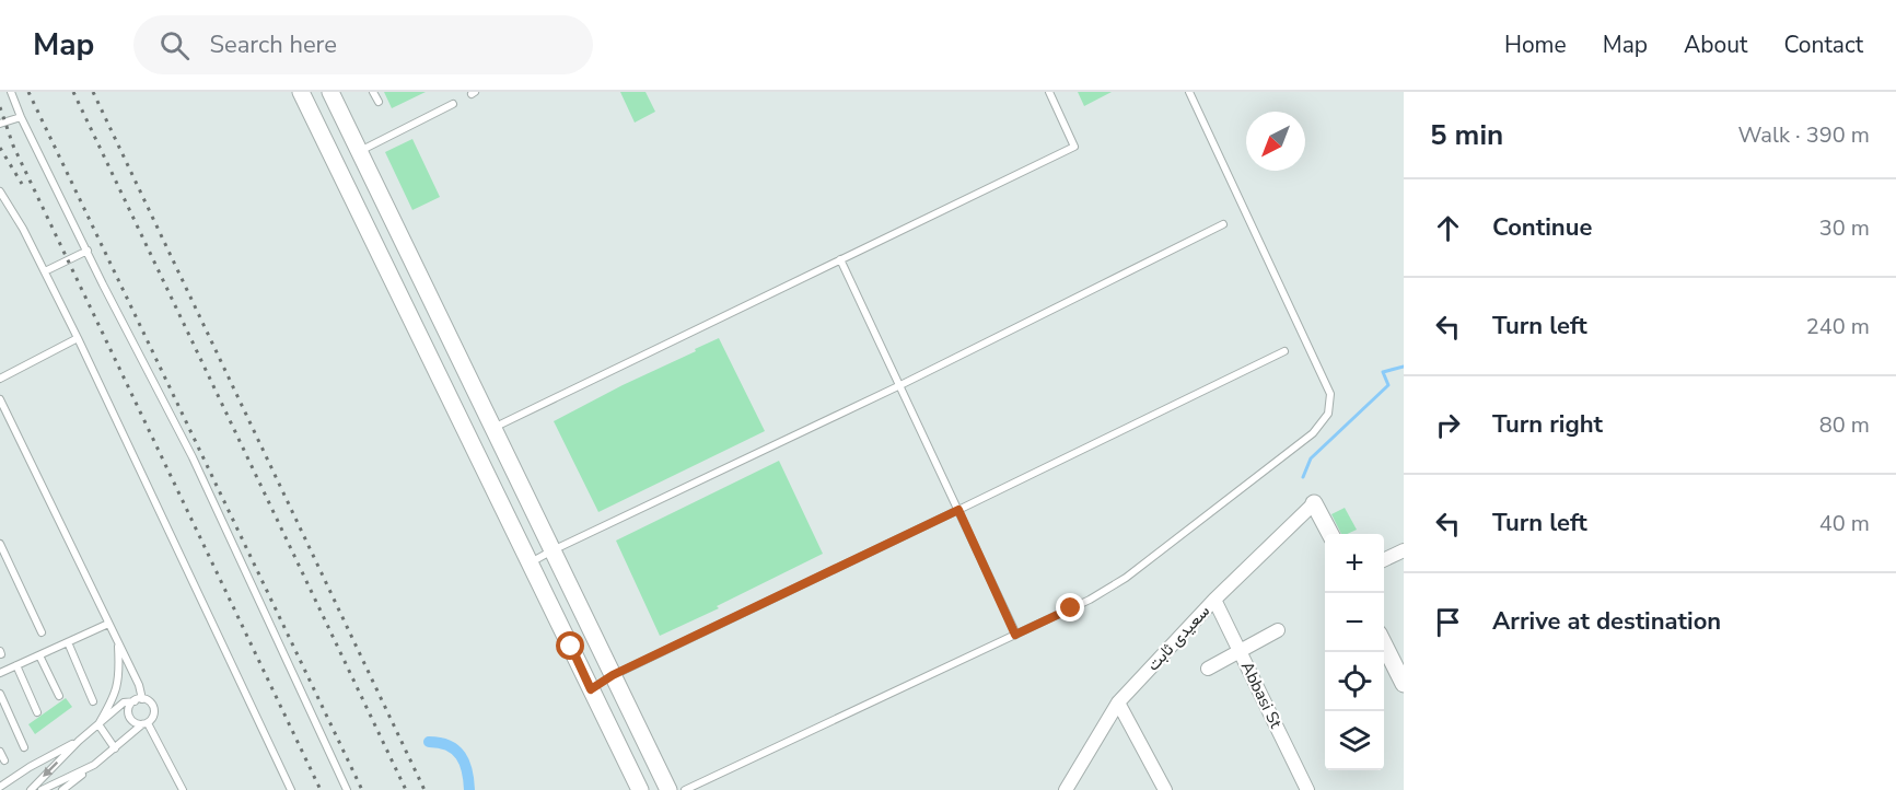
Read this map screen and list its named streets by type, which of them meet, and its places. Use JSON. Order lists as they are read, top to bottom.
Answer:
{
  "streets": {
    "street": ["سعیدی ثابت", "Abbasi St"]
  },
  "crossings": [
    ["سعیدی ثابت", "Abbasi St"]
  ],
  "north": "bottom left",
  "page": {
    "header": "Map",
    "search": "Search here",
    "nav": [
      "Home",
      "Map",
      "About",
      "Contact"
    ],
    "heading": ["5 min", "Walk · 390 m"],
    "list": [
      ["Continue", "30 m"],
      ["Turn left", "240 m"],
      ["Turn right", "80 m"],
      ["Turn left", "40 m"],
      "Arrive at destination"
    ],
    "map_buttons": ["+", "−"]
  }
}
